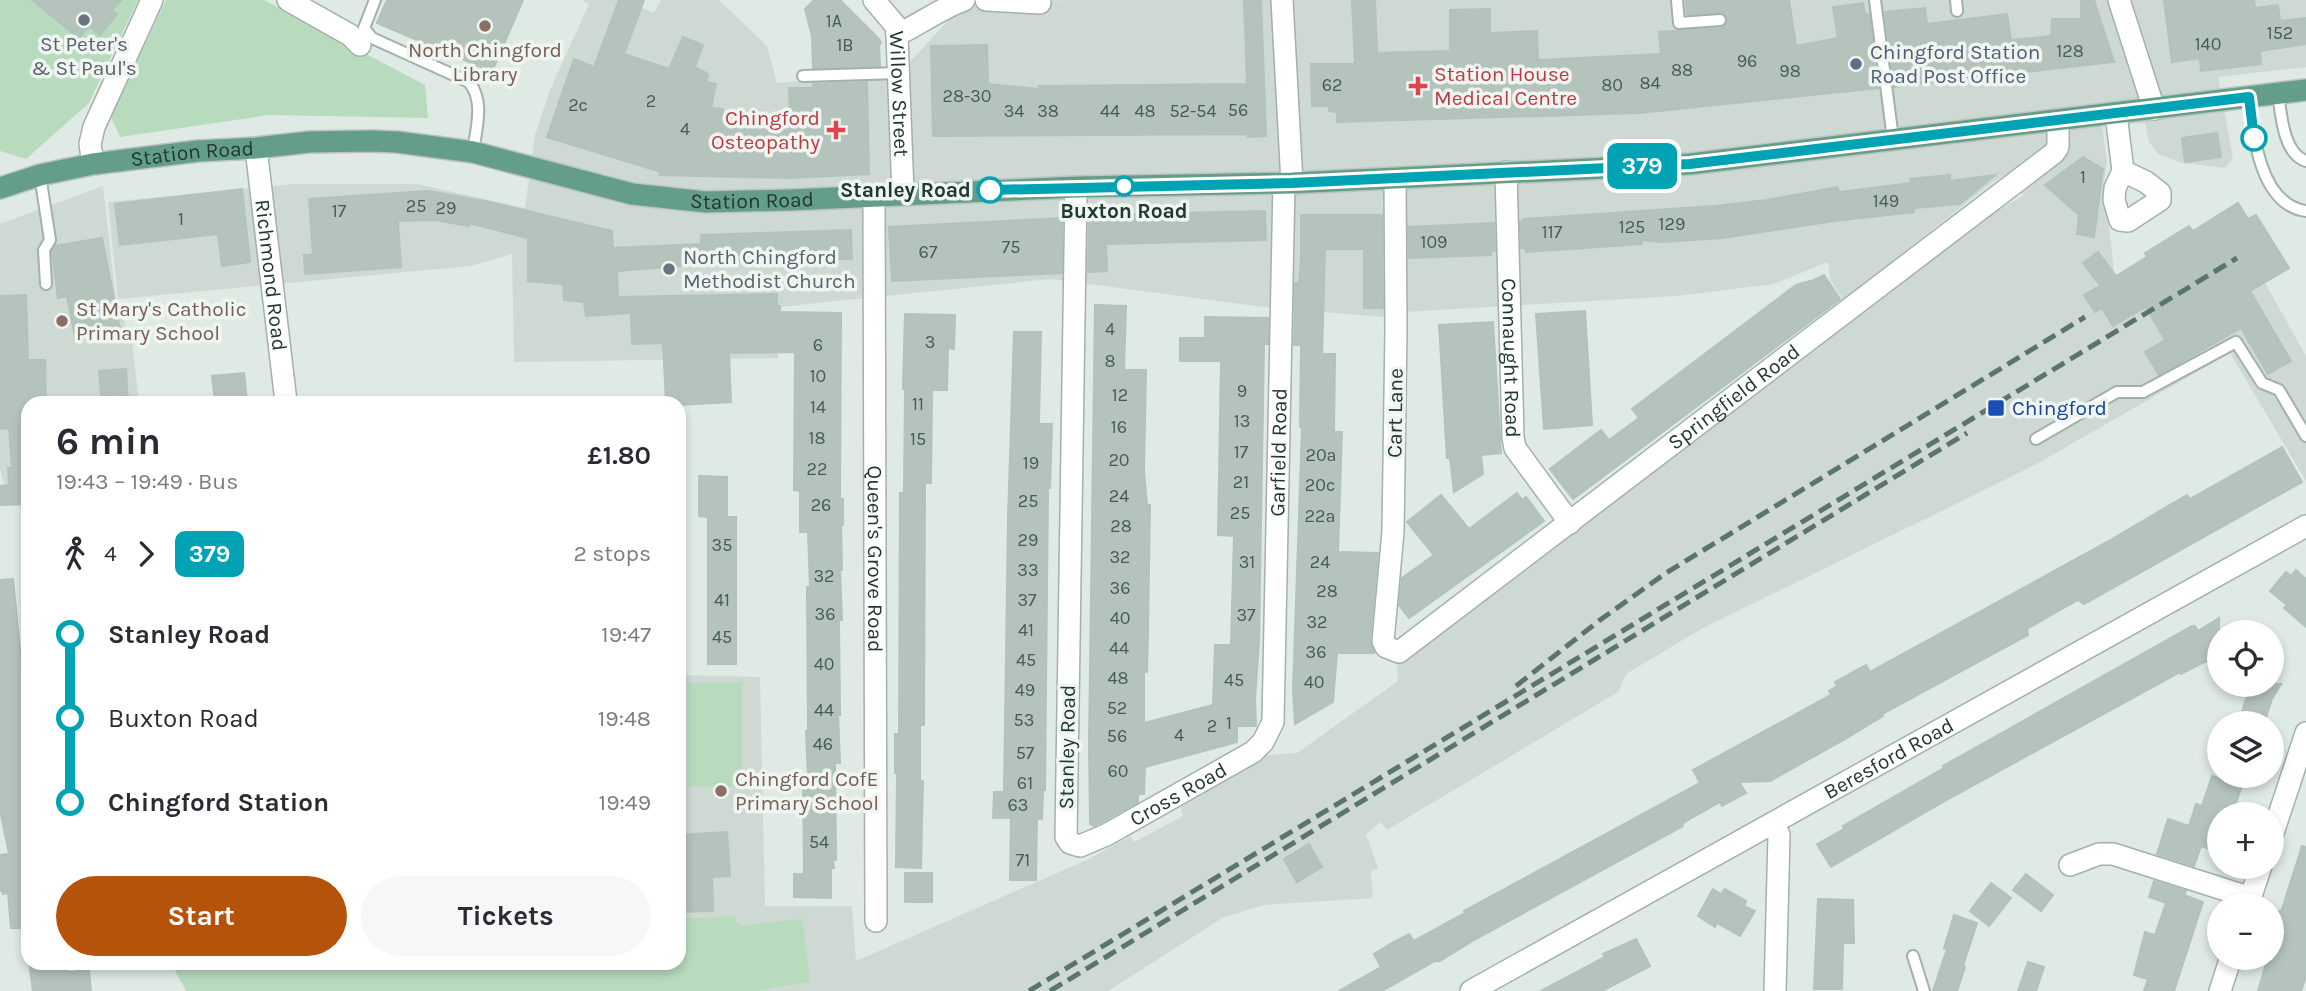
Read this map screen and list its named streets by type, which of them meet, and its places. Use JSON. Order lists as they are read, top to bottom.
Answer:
{
  "streets": {
    "main road": ["Station Road"],
    "street": [
      "Willow Street",
      "Richmond Road",
      "Connaught Road",
      "Springfield Road",
      "Cart Lane",
      "Garfield Road",
      "Queen's Grove Road",
      "Stanley Road",
      "Beresford Road",
      "Cross Road"
    ]
  },
  "crossings": [
    ["Willow Street", "Station Road"],
    ["Station Road", "Richmond Road"],
    ["Station Road", "Connaught Road"],
    ["Station Road", "Springfield Road"],
    ["Station Road", "Cart Lane"],
    ["Station Road", "Garfield Road"],
    ["Station Road", "Queen's Grove Road"],
    ["Station Road", "Stanley Road"],
    ["Connaught Road", "Springfield Road"],
    ["Springfield Road", "Cart Lane"],
    ["Garfield Road", "Cross Road"],
    ["Stanley Road", "Cross Road"]
  ],
  "places": {
    "other": [
      "St Peter's & St Paul's",
      "North Chingford Library",
      "Chingford Station Road Post Office",
      "Buxton Road",
      "Stanley Road",
      "North Chingford Methodist Church",
      "St Mary's Catholic Primary School",
      "Chingford CofE Primary School"
    ],
    "health": ["Station House Medical Centre", "Chingford Osteopathy"],
    "transit": ["Chingford"]
  },
  "lines": ["bus line 379"],
  "house_numbers": [
    "1A",
    "152",
    "140",
    "1B",
    "128",
    "96",
    "88",
    "98",
    "84",
    "62",
    "80",
    "28-30",
    "2",
    "2c",
    "56",
    "34",
    "38",
    "44",
    "48",
    "52-54",
    "4",
    "1",
    "149",
    "25",
    "29",
    "17",
    "1",
    "129",
    "125",
    "117",
    "109",
    "75",
    "67",
    "4",
    "3",
    "6",
    "8",
    "10",
    "9",
    "12",
    "11",
    "14",
    "13",
    "16",
    "18",
    "15",
    "17",
    "20a",
    "20",
    "19",
    "22",
    "21",
    "20c",
    "24",
    "25",
    "26",
    "25",
    "22a",
    "28",
    "29",
    "35",
    "32",
    "31",
    "24",
    "33",
    "32",
    "36",
    "28",
    "41",
    "37",
    "36",
    "37",
    "40",
    "32",
    "41",
    "45",
    "44",
    "36",
    "45",
    "40",
    "48",
    "45",
    "40",
    "49",
    "52",
    "44",
    "53",
    "1",
    "2",
    "4",
    "56",
    "46",
    "57",
    "60",
    "61",
    "63",
    "54",
    "71"
  ],
  "page": {
    "on_map": "379",
    "heading": ["6 min", "19:43 – 19:49 · Bus", "£1.80"],
    "legs": ["4", "379", "2 stops"],
    "list": [
      {
        "name": "Stanley Road",
        "value": "19:47"
      },
      {
        "name": "Buxton Road",
        "value": "19:48"
      },
      {
        "name": "Chingford Station",
        "value": "19:49"
      }
    ],
    "map_buttons": ["+", "−"],
    "buttons": ["Start", "Tickets"]
  }
}
